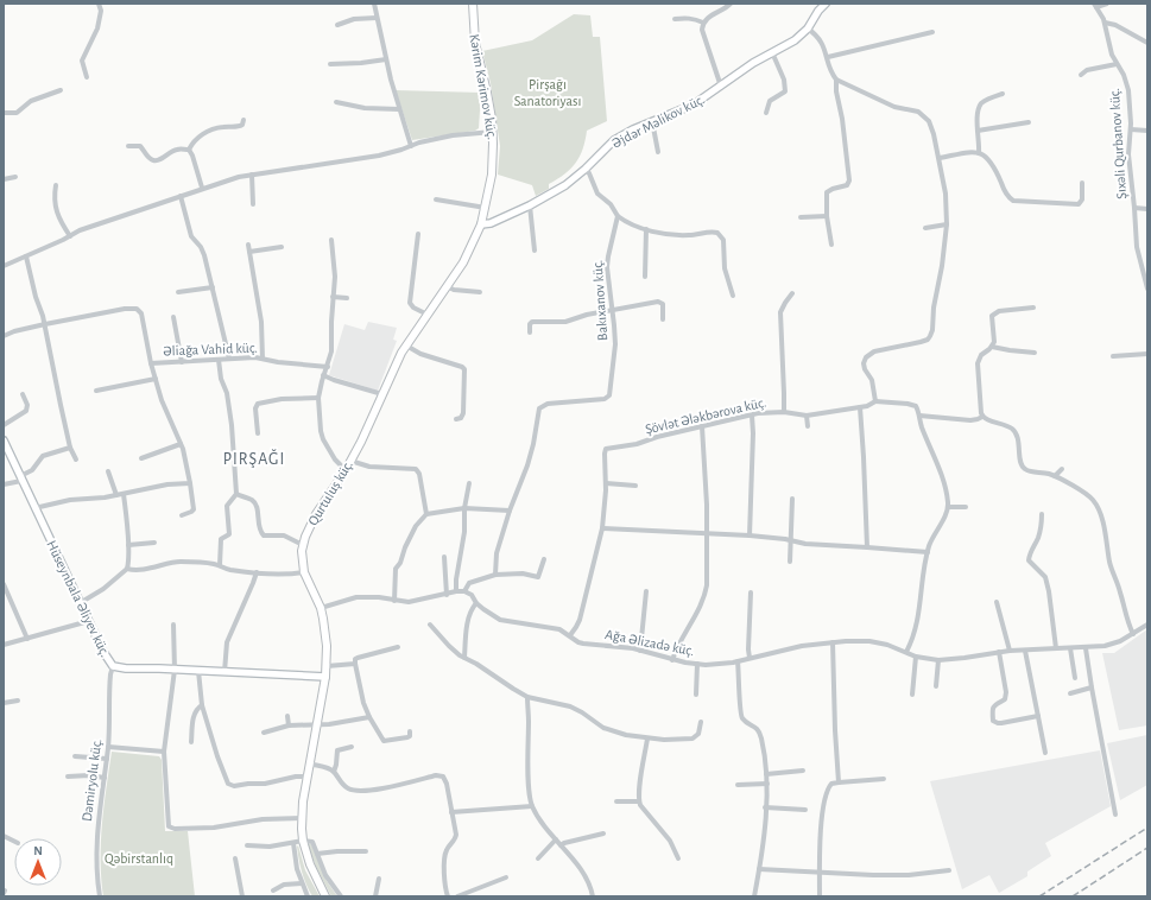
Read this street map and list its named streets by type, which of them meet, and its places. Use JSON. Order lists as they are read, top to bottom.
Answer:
{
  "streets": {
    "main road": ["Kərim Kərimov küç.", "Qurtuluş küç."],
    "street": [
      "Əjdər Məlikov küç.",
      "Şıxəli Qurbanov küç.",
      "Bakıxanov küç.",
      "Əliağa Vahid küç.",
      "Şövlət Ələkbərova küç.",
      "Hüseynbala Əliyev küç.",
      "Ağa Əlizadə küç.",
      "Dəmiryolu küç."
    ]
  },
  "crossings": [
    ["Kərim Kərimov küç.", "Əjdər Məlikov küç."],
    ["Kərim Kərimov küç.", "Qurtuluş küç."],
    ["Əjdər Məlikov küç.", "Qurtuluş küç."],
    ["Şövlət Ələkbərova küç.", "Ağa Əlizadə küç."],
    ["Qurtuluş küç.", "Hüseynbala Əliyev küç."],
    ["Hüseynbala Əliyev küç.", "Dəmiryolu küç."]
  ],
  "districts": ["PIRŞAĞI"],
  "parks": ["Pirşağı Sanatoriyası", "Qəbirstanlıq"],
  "north": "top"
}
